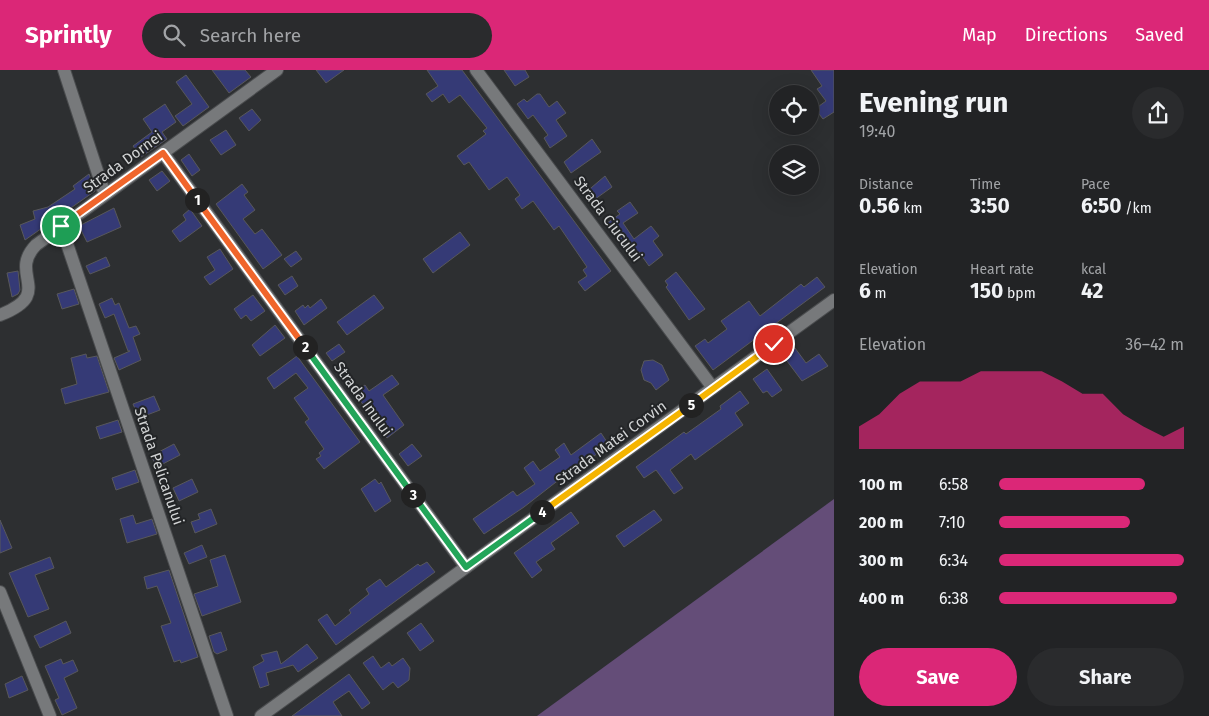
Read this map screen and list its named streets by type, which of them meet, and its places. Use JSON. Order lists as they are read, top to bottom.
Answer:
{
  "streets": {
    "street": [
      "Strada Dornei",
      "Strada Ciucului",
      "Strada Inului",
      "Strada Matei Corvin",
      "Strada Pelicanului"
    ]
  },
  "crossings": [
    ["Strada Dornei", "Strada Inului"],
    ["Strada Dornei", "Strada Pelicanului"],
    ["Strada Ciucului", "Strada Matei Corvin"],
    ["Strada Inului", "Strada Matei Corvin"]
  ],
  "page": {
    "header": "Sprintly",
    "search": "Search here",
    "nav": ["Map", "Directions", "Saved"],
    "heading": ["Evening run", "19:40"],
    "stats": [
      ["Distance", "0.56 km"],
      ["Time", "3:50"],
      ["Pace", "6:50 /km"],
      ["Elevation", "6 m"],
      ["Heart rate", "150 bpm"],
      ["kcal", "42"]
    ],
    "pins": [
      "1",
      "2",
      "5",
      "3",
      "4"
    ],
    "chart": ["Elevation", "36–42 m"],
    "list": [
      {
        "name": "100 m",
        "note": "6:58"
      },
      {
        "name": "200 m",
        "note": "7:10"
      },
      {
        "name": "300 m",
        "note": "6:34"
      },
      {
        "name": "400 m",
        "note": "6:38"
      }
    ],
    "buttons": ["Save", "Share"]
  }
}
